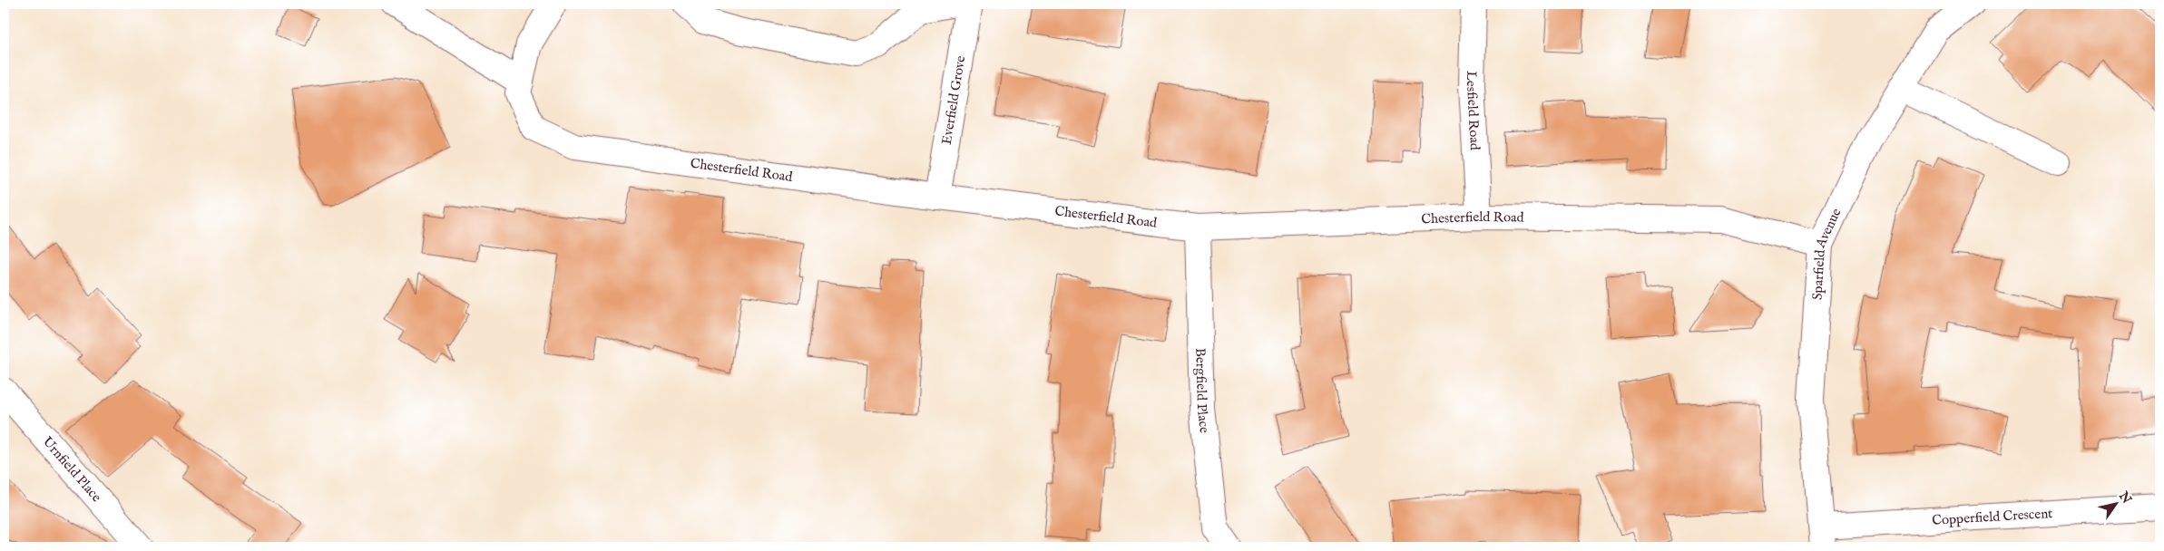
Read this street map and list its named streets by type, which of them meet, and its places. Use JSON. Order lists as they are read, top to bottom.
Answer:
{
  "streets": {
    "street": [
      "Everfield Grove",
      "Lesfield Road",
      "Chesterfield Road",
      "Sparfield Avenue",
      "Bergfield Place",
      "Urnfield Place",
      "Copperfield Crescent"
    ]
  },
  "crossings": [
    ["Everfield Grove", "Chesterfield Road"],
    ["Lesfield Road", "Chesterfield Road"],
    ["Chesterfield Road", "Sparfield Avenue"],
    ["Chesterfield Road", "Bergfield Place"],
    ["Sparfield Avenue", "Copperfield Crescent"]
  ],
  "north": "top right"
}
